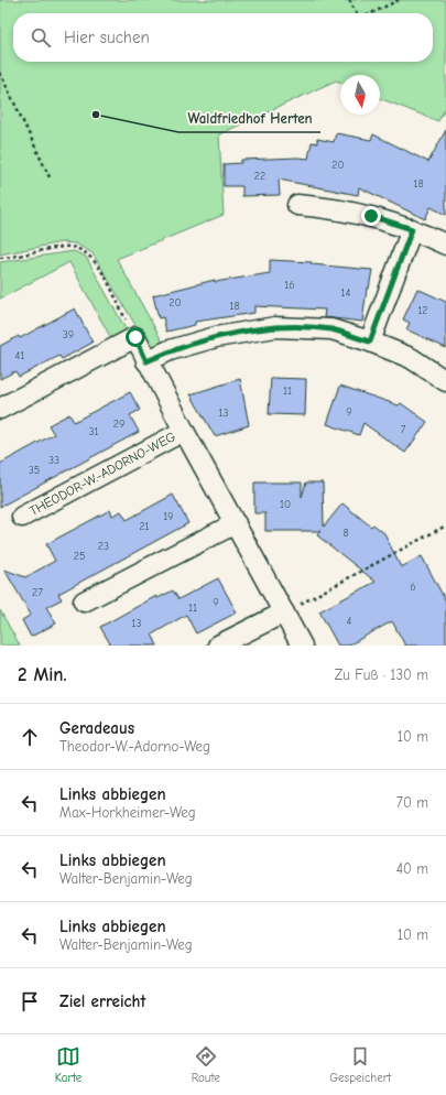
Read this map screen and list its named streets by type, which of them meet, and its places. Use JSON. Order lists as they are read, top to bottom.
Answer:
{
  "streets": {
    "street": ["THEODOR-W.-ADORNO-WEG"]
  },
  "places": ["Waldfriedhof Herten"],
  "house_numbers": [
    "20",
    "22",
    "18",
    "16",
    "14",
    "20",
    "18",
    "12",
    "39",
    "41",
    "11",
    "9",
    "13",
    "29",
    "7",
    "31",
    "33",
    "35",
    "10",
    "19",
    "21",
    "8",
    "23",
    "25",
    "6",
    "27",
    "9",
    "11",
    "4",
    "13"
  ],
  "north": "bottom",
  "page": {
    "search": "Hier suchen",
    "heading": ["2 Min.", "Zu Fuß · 130 m"],
    "list": [
      ["Geradeaus", "Theodor-W.-Adorno-Weg", "10 m"],
      ["Links abbiegen", "Max-Horkheimer-Weg", "70 m"],
      ["Links abbiegen", "Walter-Benjamin-Weg", "40 m"],
      ["Links abbiegen", "Walter-Benjamin-Weg", "10 m"],
      "Ziel erreicht"
    ],
    "nav": ["Karte", "Route", "Gespeichert"]
  }
}
